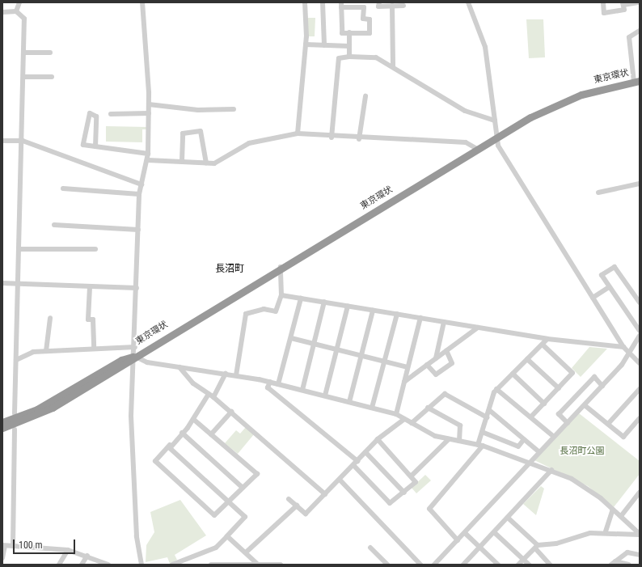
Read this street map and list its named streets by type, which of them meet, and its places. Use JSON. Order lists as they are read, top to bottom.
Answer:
{
  "streets": {
    "highway": ["東京環状"]
  },
  "districts": ["長沼町"],
  "parks": ["長沼町公園"],
  "scale_bar": "100 m"
}
